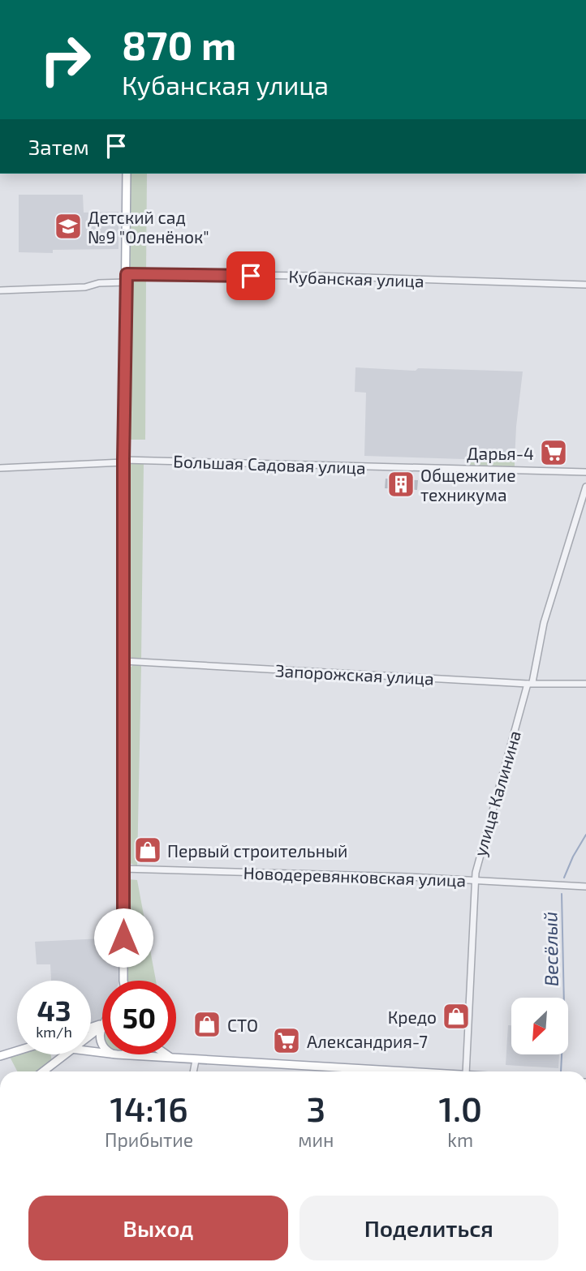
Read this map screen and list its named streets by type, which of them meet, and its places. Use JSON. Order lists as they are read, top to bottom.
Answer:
{
  "streets": {
    "street": [
      "Кубанская улица",
      "Большая Садовая улица",
      "Запорожская улица",
      "улица Калинина",
      "Новодеревянковская улица"
    ]
  },
  "crossings": [
    ["Запорожская улица", "улица Калинина"],
    ["улица Калинина", "Новодеревянковская улица"]
  ],
  "water": ["Весёлый"],
  "places": {
    "school or university": ["Детский сад №9 \"Оленёнок\""],
    "supermarket": ["Дарья-4", "Александрия-7"],
    "building": ["Общежитие техникума"],
    "shop": ["Первый строительный", "Кредо", "СТО"]
  },
  "north": "bottom left",
  "page": {
    "turn": ["870 m", "Кубанская улица"],
    "then": "Затем",
    "speed": "43 km/h",
    "limit": "50",
    "eta": [
      "14:16",
      "Прибытие",
      "3",
      "мин",
      "1.0",
      "km"
    ],
    "buttons": ["Выход", "Поделиться"]
  }
}
